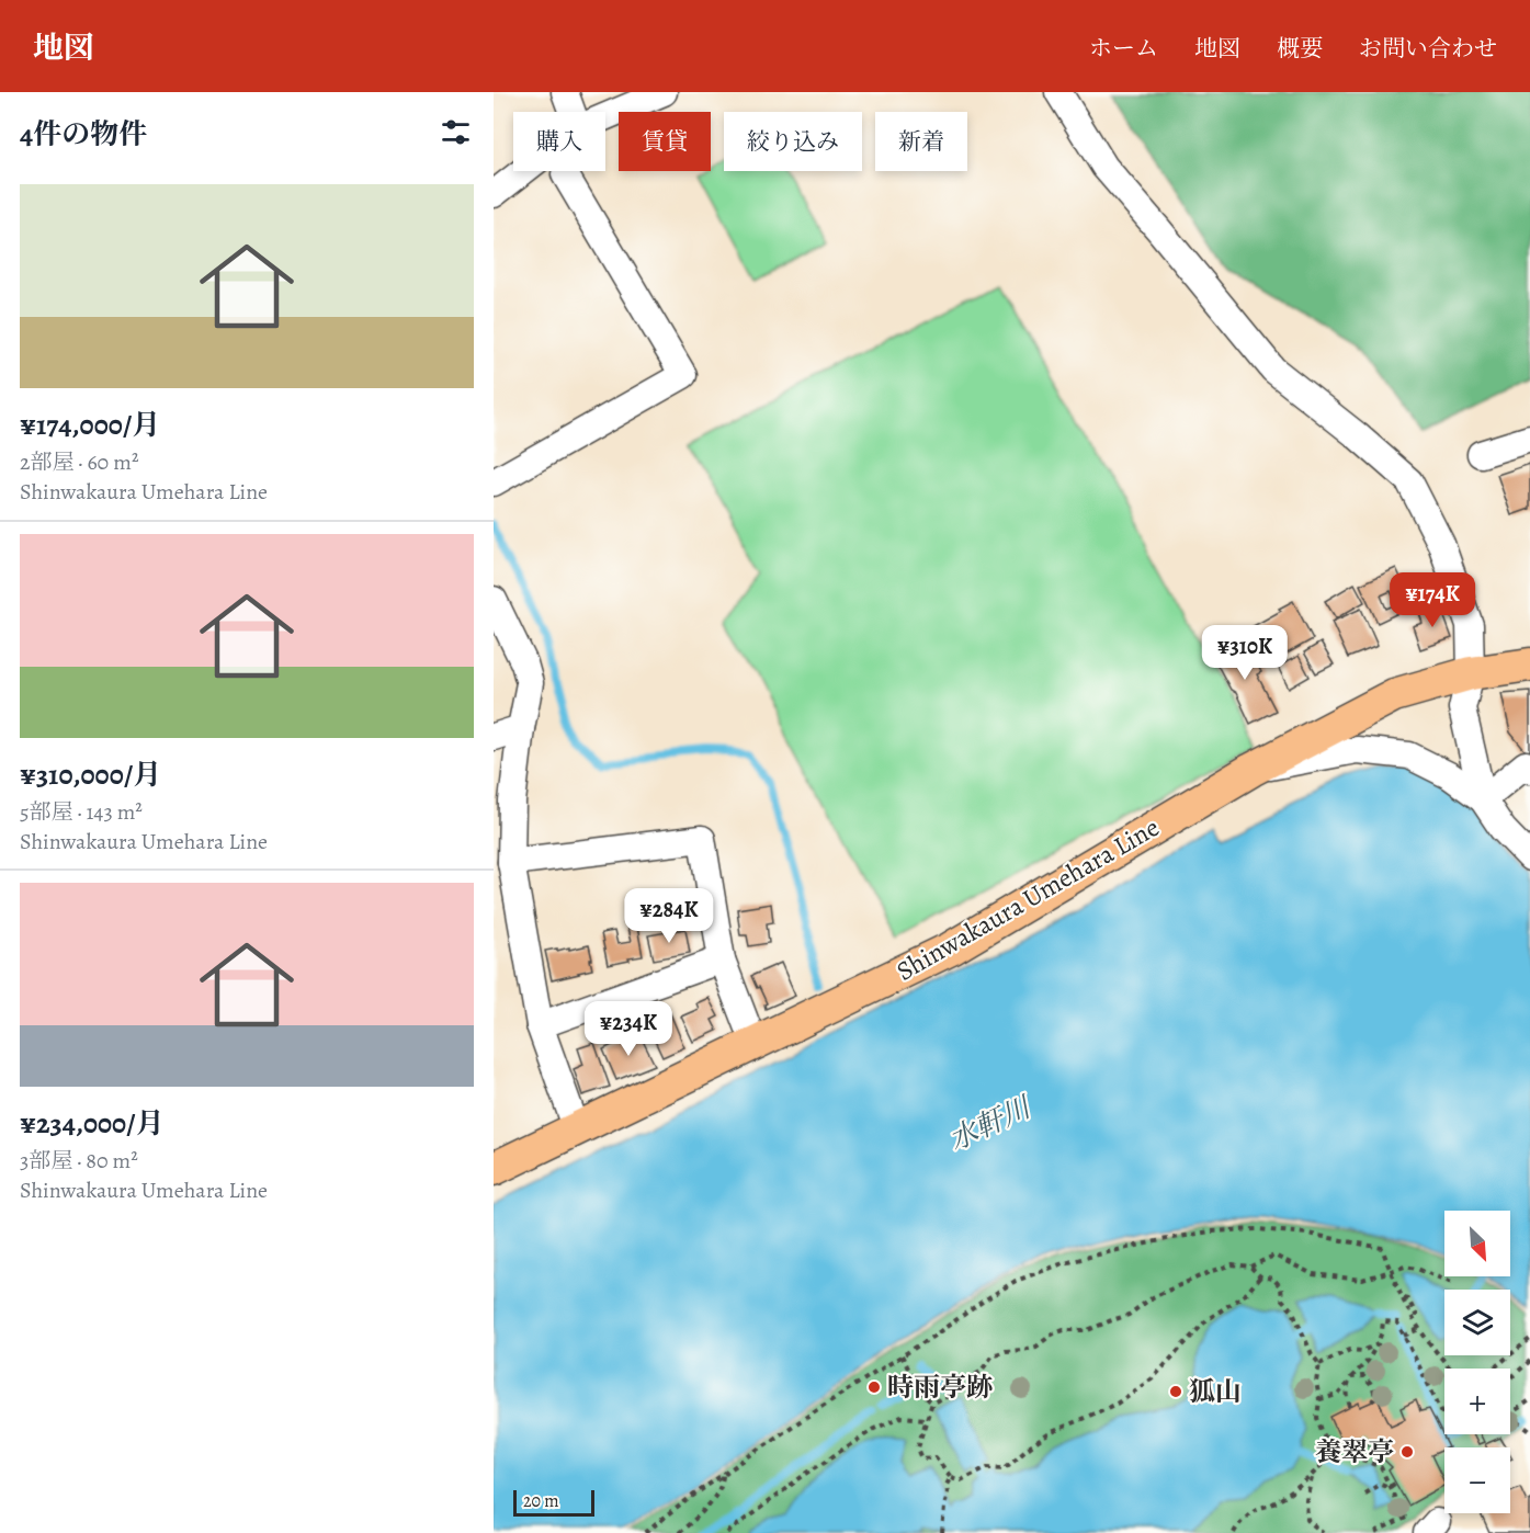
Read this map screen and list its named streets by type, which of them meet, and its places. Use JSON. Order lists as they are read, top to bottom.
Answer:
{
  "streets": {
    "main road": ["Shinwakaura Umehara Line"]
  },
  "water": ["水軒川"],
  "places": ["時雨亭跡", "狐山", "養翠亭"],
  "scale_bar": "20 m",
  "north": "bottom right",
  "page": {
    "header": "地図",
    "nav": [
      "ホーム",
      "地図",
      "概要",
      "お問い合わせ"
    ],
    "heading": "4件の物件",
    "chip": [
      "購入",
      "賃貸",
      "絞り込み",
      "新着"
    ],
    "list": [
      {
        "name": "¥174,000/月",
        "note": "2部屋 · 60 m² · Shinwakaura Umehara Line"
      },
      {
        "name": "¥310,000/月",
        "note": "5部屋 · 143 m² · Shinwakaura Umehara Line"
      },
      {
        "name": "¥234,000/月",
        "note": "3部屋 · 80 m² · Shinwakaura Umehara Line"
      }
    ],
    "price": [
      "¥174K",
      "¥310K",
      "¥284K",
      "¥234K"
    ],
    "map_buttons": ["+", "−"],
    "scale": "20 m"
  }
}
